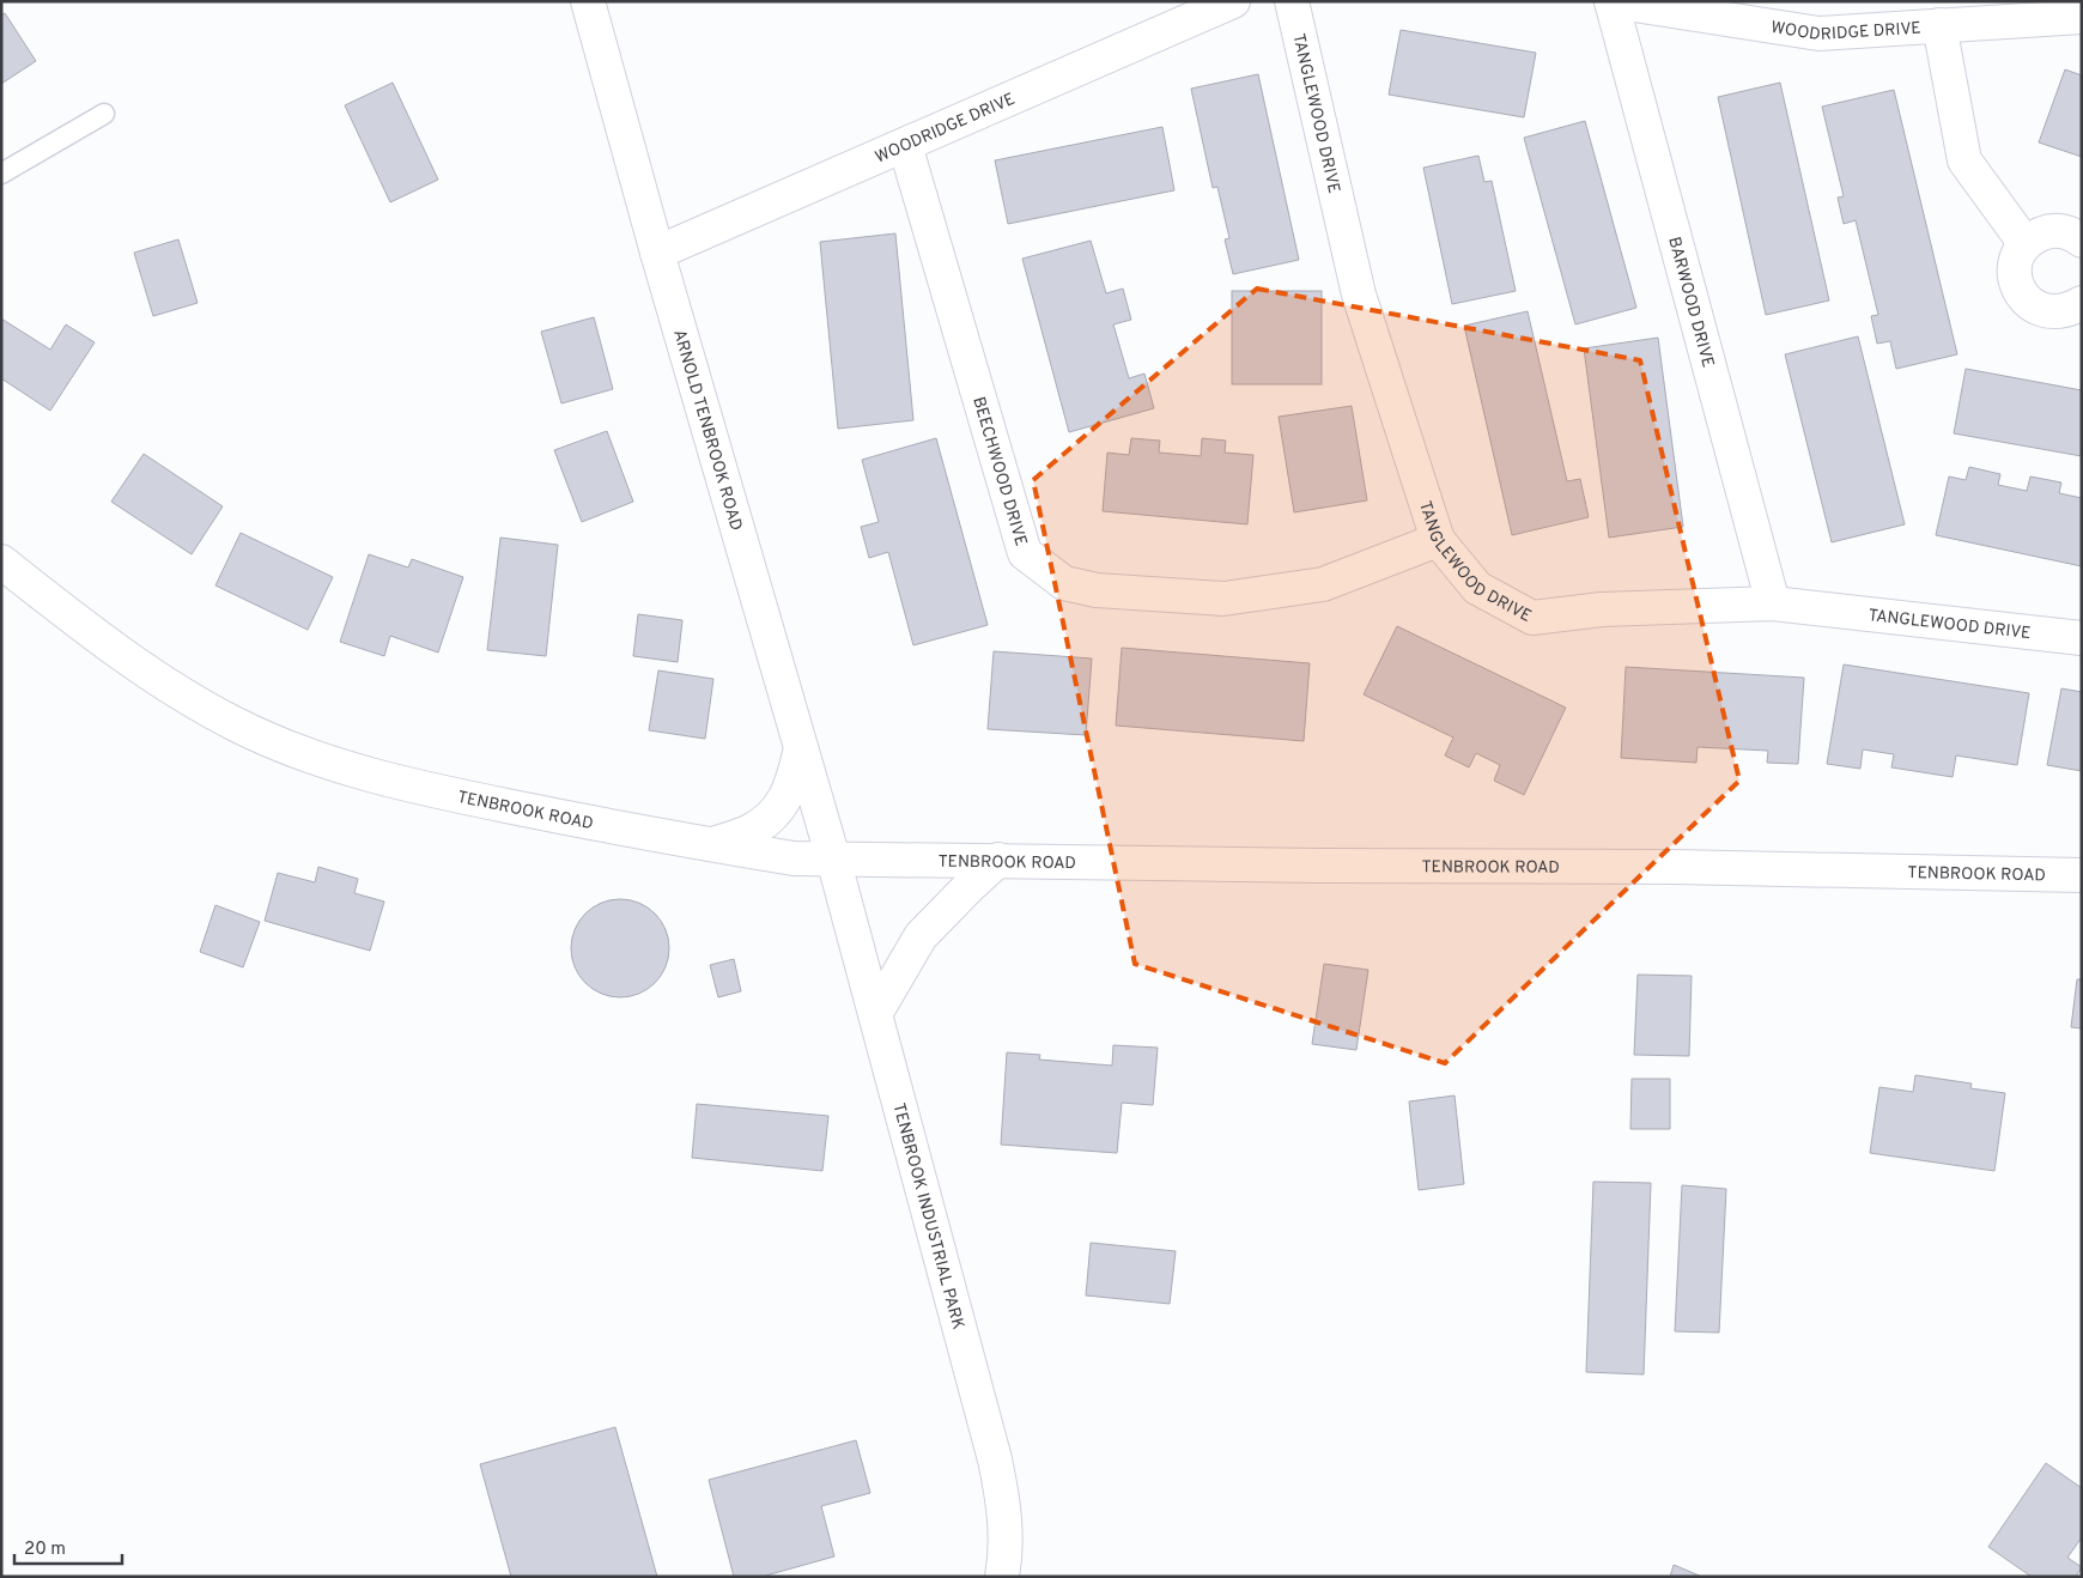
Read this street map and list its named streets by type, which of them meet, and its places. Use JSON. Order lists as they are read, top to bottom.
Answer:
{
  "streets": {
    "street": [
      "WOODRIDGE DRIVE",
      "TANGLEWOOD DRIVE",
      "BARWOOD DRIVE",
      "ARNOLD TENBROOK ROAD",
      "BEECHWOOD DRIVE",
      "TENBROOK ROAD",
      "TENBROOK INDUSTRIAL PARK"
    ]
  },
  "crossings": [
    ["WOODRIDGE DRIVE", "BARWOOD DRIVE"],
    ["WOODRIDGE DRIVE", "ARNOLD TENBROOK ROAD"],
    ["WOODRIDGE DRIVE", "BEECHWOOD DRIVE"],
    ["TANGLEWOOD DRIVE", "BARWOOD DRIVE"],
    ["TANGLEWOOD DRIVE", "BEECHWOOD DRIVE"],
    ["ARNOLD TENBROOK ROAD", "TENBROOK ROAD"],
    ["ARNOLD TENBROOK ROAD", "TENBROOK INDUSTRIAL PARK"],
    ["TENBROOK ROAD", "TENBROOK INDUSTRIAL PARK"]
  ],
  "scale_bar": "20 m"
}
